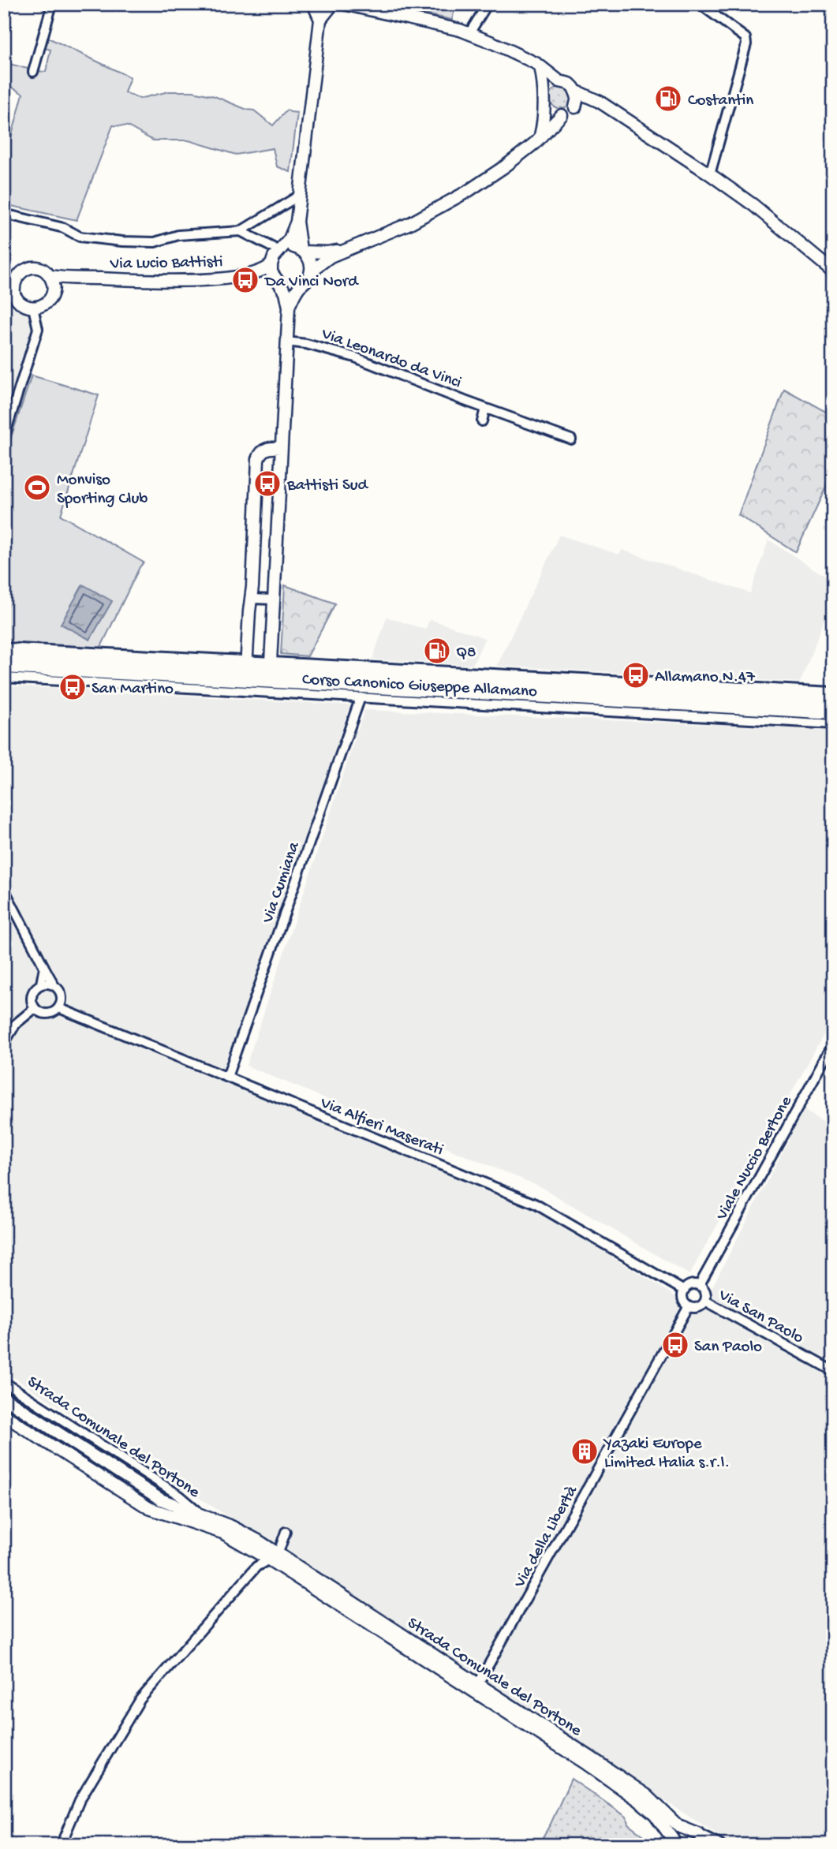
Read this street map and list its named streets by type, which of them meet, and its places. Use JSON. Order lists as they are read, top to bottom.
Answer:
{
  "streets": {
    "main road": ["Corso Canonico Giuseppe Allamano"],
    "street": [
      "Via Lucio Battisti",
      "Via Leonardo da Vinci",
      "Via Cumiana",
      "Via Alfieri Maserati",
      "Viale Nuccio Bertone",
      "Via San Paolo",
      "Strada Comunale del Portone",
      "Via della Libertà"
    ]
  },
  "crossings": [
    ["Corso Canonico Giuseppe Allamano", "Via Cumiana"],
    ["Via Cumiana", "Via Alfieri Maserati"],
    ["Via Alfieri Maserati", "Viale Nuccio Bertone"],
    ["Via Alfieri Maserati", "Via San Paolo"],
    ["Via Alfieri Maserati", "Via della Libertà"],
    ["Viale Nuccio Bertone", "Via San Paolo"],
    ["Viale Nuccio Bertone", "Via della Libertà"],
    ["Via San Paolo", "Via della Libertà"],
    ["Strada Comunale del Portone", "Via della Libertà"]
  ],
  "places": {
    "fuel station": ["Costantin", "Q8"],
    "bus stop": [
      "Da Vinci Nord",
      "Battisti Sud",
      "Allamano N.47",
      "San Martino",
      "San Paolo"
    ],
    "sports": ["Monviso Sporting Club"],
    "building": ["Yazaki Europe Limited Italia s.r.l."]
  }
}
